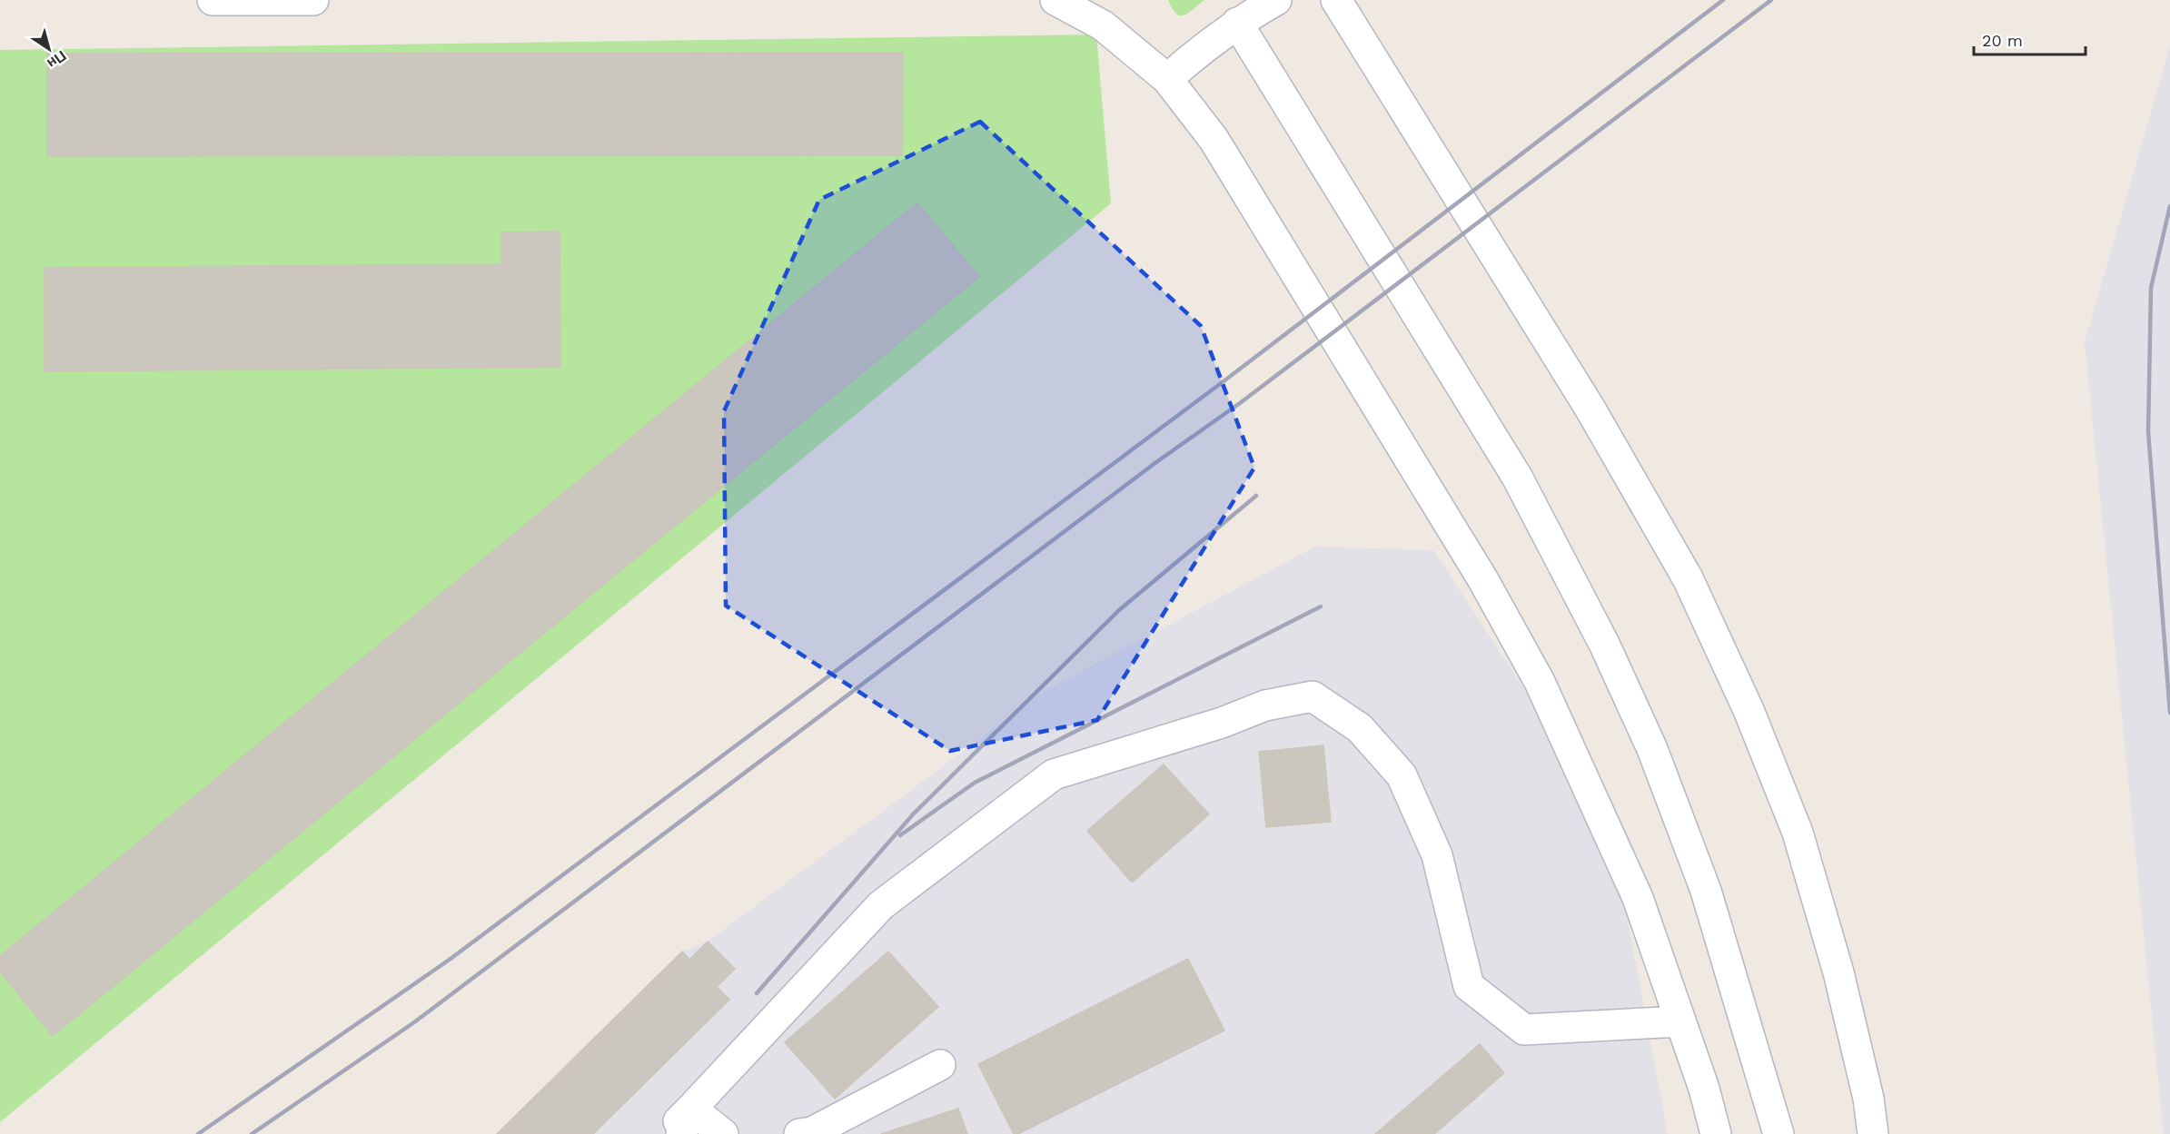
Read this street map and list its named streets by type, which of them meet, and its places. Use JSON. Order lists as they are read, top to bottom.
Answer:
{
  "scale_bar": "20 m",
  "north": "bottom right"
}
